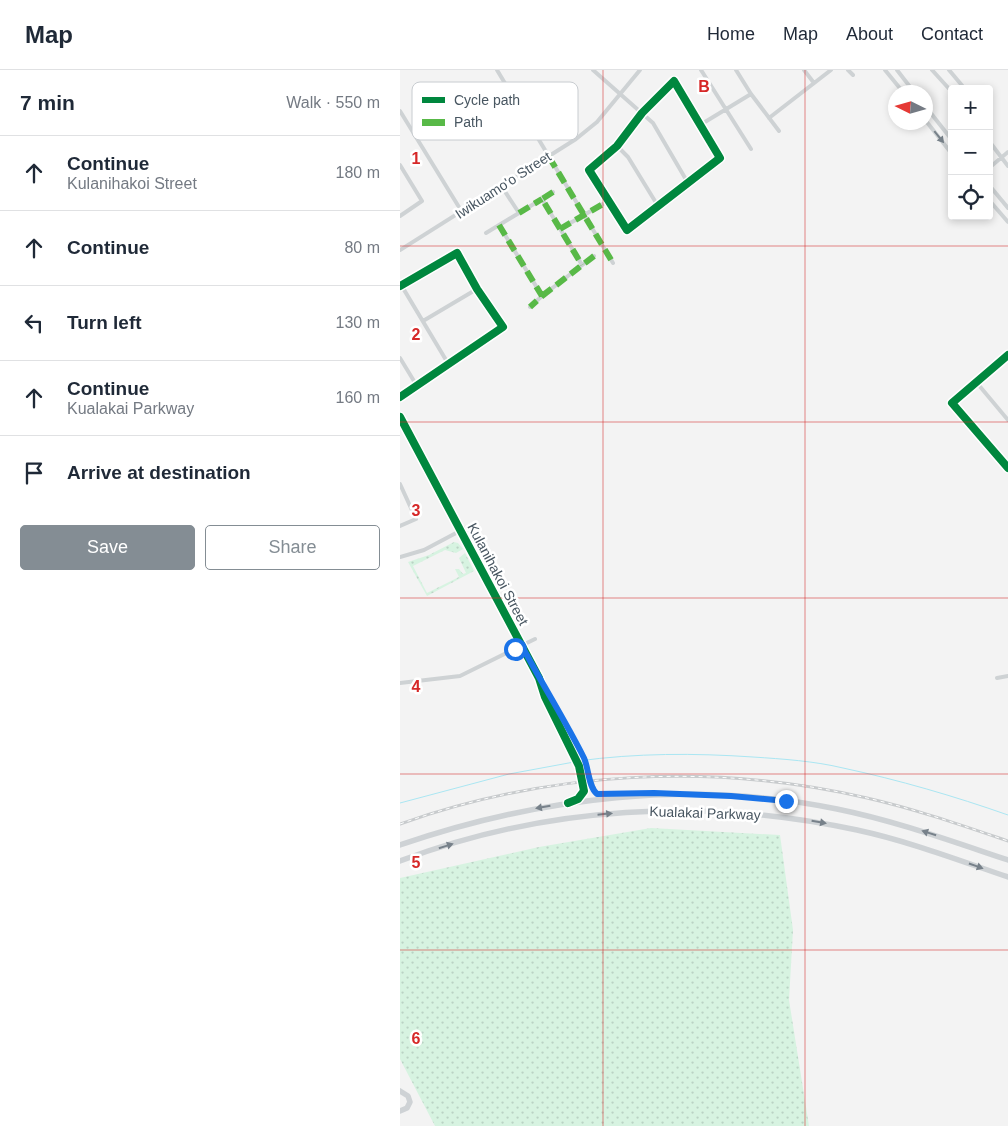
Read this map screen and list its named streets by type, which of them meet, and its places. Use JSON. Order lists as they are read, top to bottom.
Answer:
{
  "streets": {
    "main road": ["Kualakai Parkway"],
    "street": ["Iwikuamo'o Street", "Kulanihakoi Street"]
  },
  "crossings": [
    ["Kulanihakoi Street", "Kualakai Parkway"]
  ],
  "legend": ["Cycle path", "Path"],
  "north": "left",
  "page": {
    "header": "Map",
    "nav": [
      "Home",
      "Map",
      "About",
      "Contact"
    ],
    "heading": ["7 min", "Walk · 550 m"],
    "map_buttons": ["+", "−"],
    "list": [
      ["Continue", "Kulanihakoi Street", "180 m"],
      ["Continue", "80 m"],
      ["Turn left", "130 m"],
      ["Continue", "Kualakai Parkway", "160 m"],
      "Arrive at destination"
    ],
    "buttons": ["Save", "Share"]
  },
  "grid": {
    "columns": ["B"],
    "rows": [
      "1",
      "2",
      "3",
      "4",
      "5",
      "6"
    ]
  }
}
